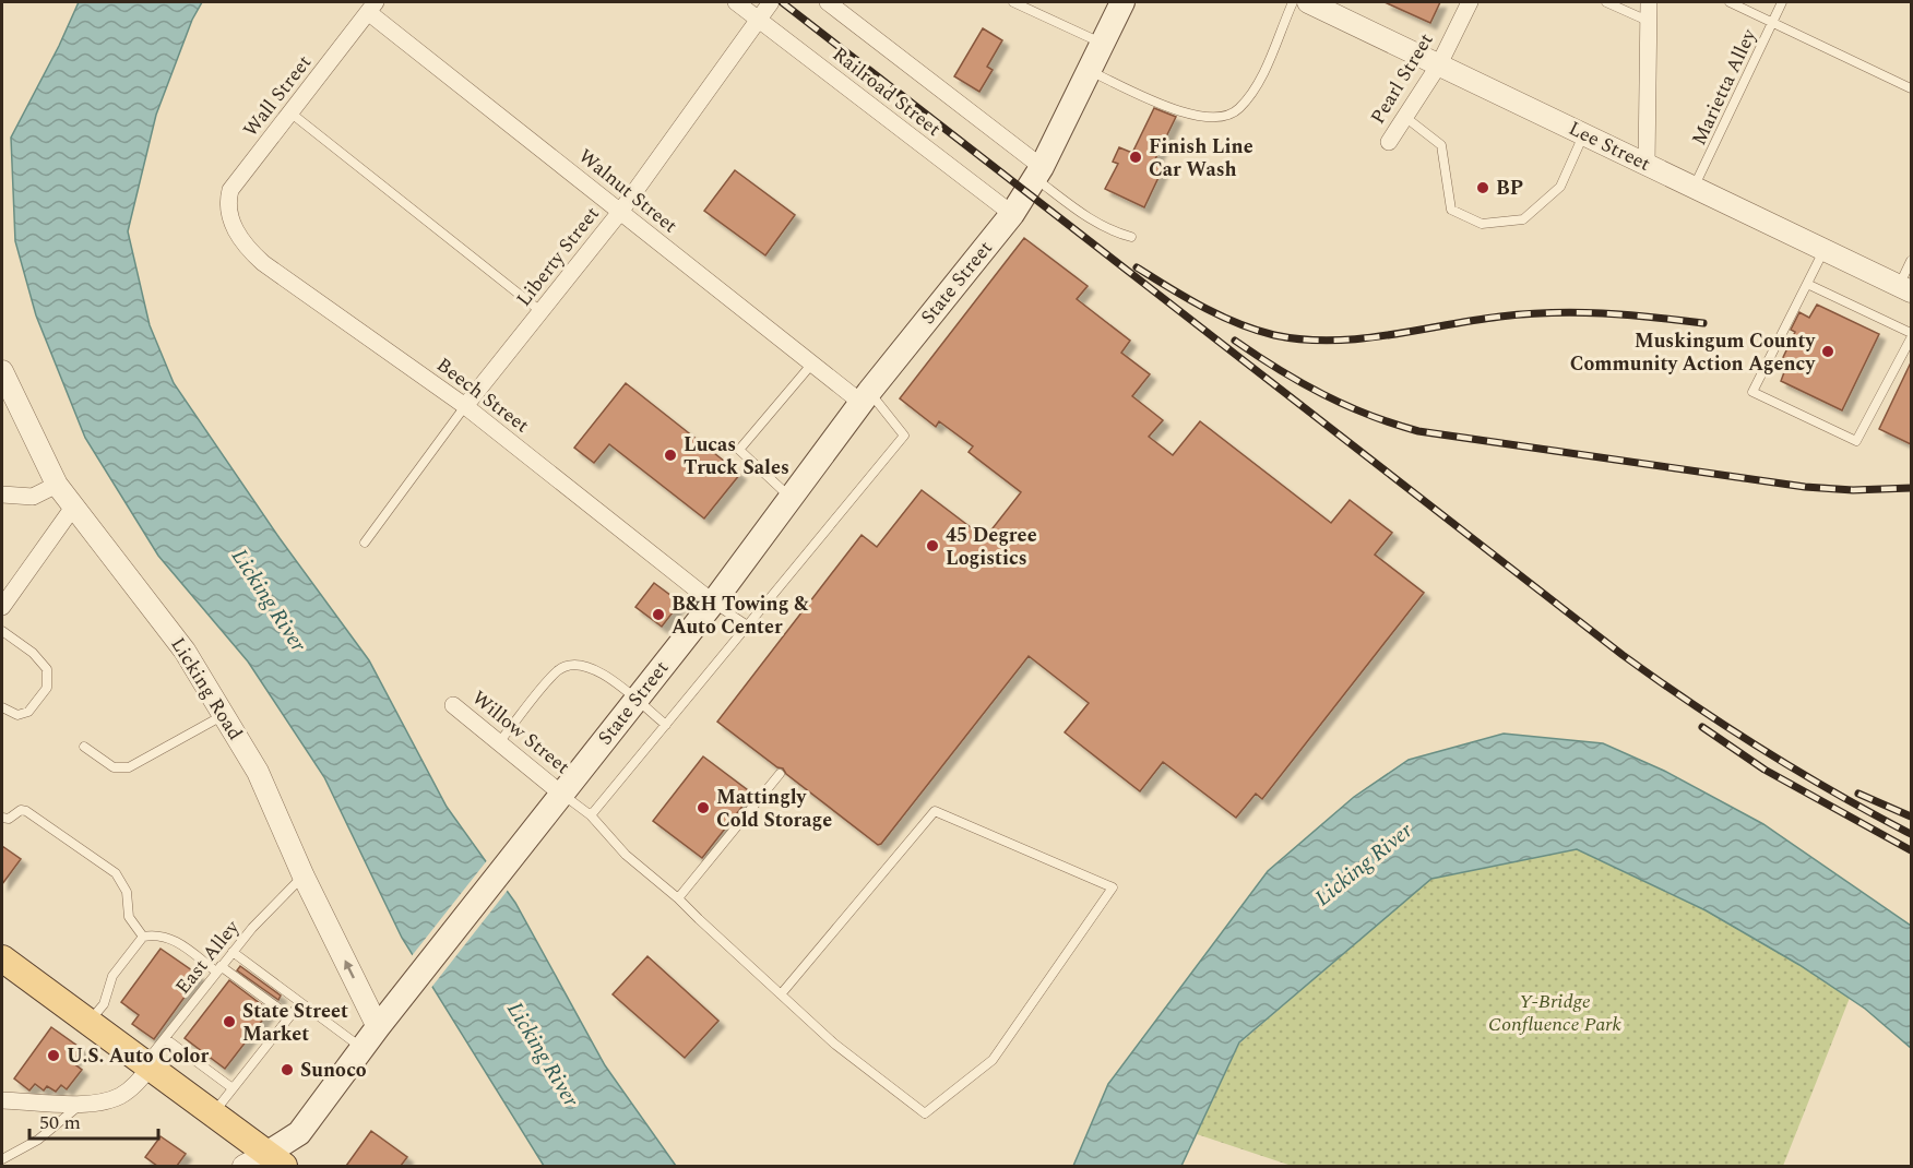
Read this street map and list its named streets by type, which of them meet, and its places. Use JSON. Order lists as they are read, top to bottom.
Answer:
{
  "streets": {
    "main road": ["State Street"],
    "street": [
      "Pearl Street",
      "Railroad Street",
      "Wall Street",
      "Lee Street",
      "Walnut Street",
      "Liberty Street",
      "Beech Street",
      "Licking Road",
      "Willow Street"
    ],
    "lane": ["Marietta Alley", "East Alley"]
  },
  "crossings": [
    ["Pearl Street", "Lee Street"],
    ["Marietta Alley", "Lee Street"],
    ["Railroad Street", "Liberty Street"],
    ["Railroad Street", "State Street"],
    ["Wall Street", "Walnut Street"],
    ["Wall Street", "Beech Street"],
    ["Walnut Street", "Liberty Street"],
    ["Walnut Street", "State Street"],
    ["Liberty Street", "Beech Street"],
    ["State Street", "Beech Street"],
    ["State Street", "Licking Road"],
    ["State Street", "Willow Street"],
    ["Licking Road", "East Alley"]
  ],
  "water": ["Licking River"],
  "parks": ["Y-Bridge Confluence Park"],
  "places": [
    "Finish Line Car Wash",
    "BP",
    "Muskingum County Community Action Agency",
    "Lucas Truck Sales",
    "45 Degree Logistics",
    "B&H Towing & Auto Center",
    "Mattingly Cold Storage",
    "State Street Market",
    "U.S. Auto Color",
    "Sunoco"
  ],
  "scale_bar": "50 m"
}
